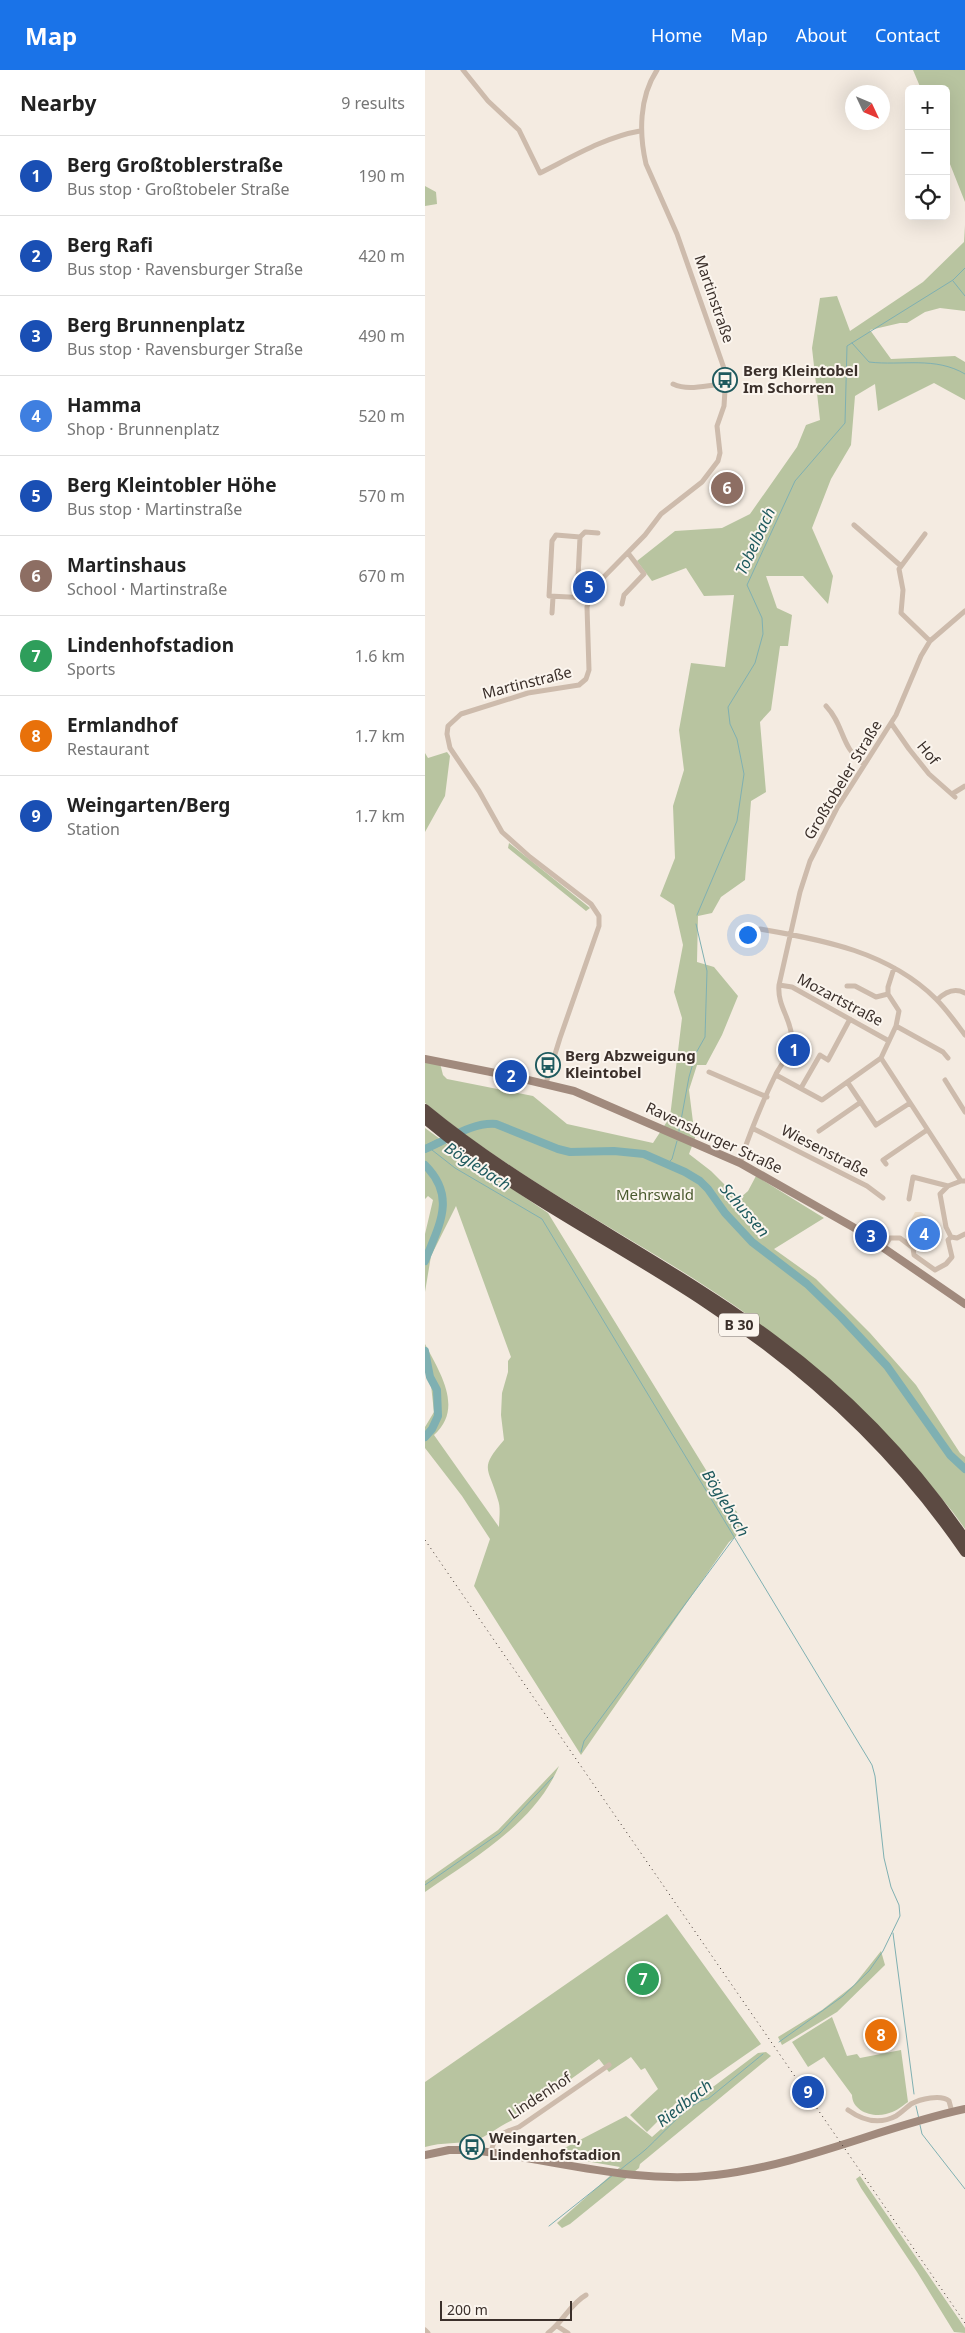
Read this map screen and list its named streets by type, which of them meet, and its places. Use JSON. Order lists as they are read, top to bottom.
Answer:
{
  "streets": {
    "highway": ["B 30"],
    "main road": ["Ravensburger Straße"],
    "street": [
      "Martinstraße",
      "Hof",
      "Großtobeler Straße",
      "Mozartstraße",
      "Wiesenstraße",
      "Lindenhof"
    ]
  },
  "crossings": [
    ["Martinstraße", "Ravensburger Straße"],
    ["Hof", "Großtobeler Straße"],
    ["Großtobeler Straße", "Mozartstraße"],
    ["Großtobeler Straße", "Ravensburger Straße"],
    ["Großtobeler Straße", "Wiesenstraße"]
  ],
  "water": [
    "Tobelbach",
    "Böglebach",
    "Schussen",
    "Riedbach"
  ],
  "parks": ["Mehrswald"],
  "places": {
    "bus stop": ["Berg Kleintobel Im Schorren", "Berg Abzweigung Kleintobel", "Weingarten, Lindenhofstadion"]
  },
  "scale_bar": "200 m",
  "north": "bottom right",
  "page": {
    "header": "Map",
    "nav": [
      "Home",
      "Map",
      "About",
      "Contact"
    ],
    "heading": ["Nearby", "9 results"],
    "map_buttons": ["+", "−"],
    "list": [
      {
        "mark": "1",
        "name": "Berg Großtoblerstraße",
        "note": "Bus stop · Großtobeler Straße",
        "value": "190 m"
      },
      {
        "mark": "2",
        "name": "Berg Rafi",
        "note": "Bus stop · Ravensburger Straße",
        "value": "420 m"
      },
      {
        "mark": "3",
        "name": "Berg Brunnenplatz",
        "note": "Bus stop · Ravensburger Straße",
        "value": "490 m"
      },
      {
        "mark": "4",
        "name": "Hamma",
        "note": "Shop · Brunnenplatz",
        "value": "520 m"
      },
      {
        "mark": "5",
        "name": "Berg Kleintobler Höhe",
        "note": "Bus stop · Martinstraße",
        "value": "570 m"
      },
      {
        "mark": "6",
        "name": "Martinshaus",
        "note": "School · Martinstraße",
        "value": "670 m"
      },
      {
        "mark": "7",
        "name": "Lindenhofstadion",
        "note": "Sports",
        "value": "1.6 km"
      },
      {
        "mark": "8",
        "name": "Ermlandhof",
        "note": "Restaurant",
        "value": "1.7 km"
      },
      {
        "mark": "9",
        "name": "Weingarten/Berg",
        "note": "Station",
        "value": "1.7 km"
      }
    ],
    "pins": [
      "6",
      "5",
      "1",
      "2",
      "4",
      "3",
      "7",
      "8",
      "9"
    ],
    "scale": "200 m"
  }
}
